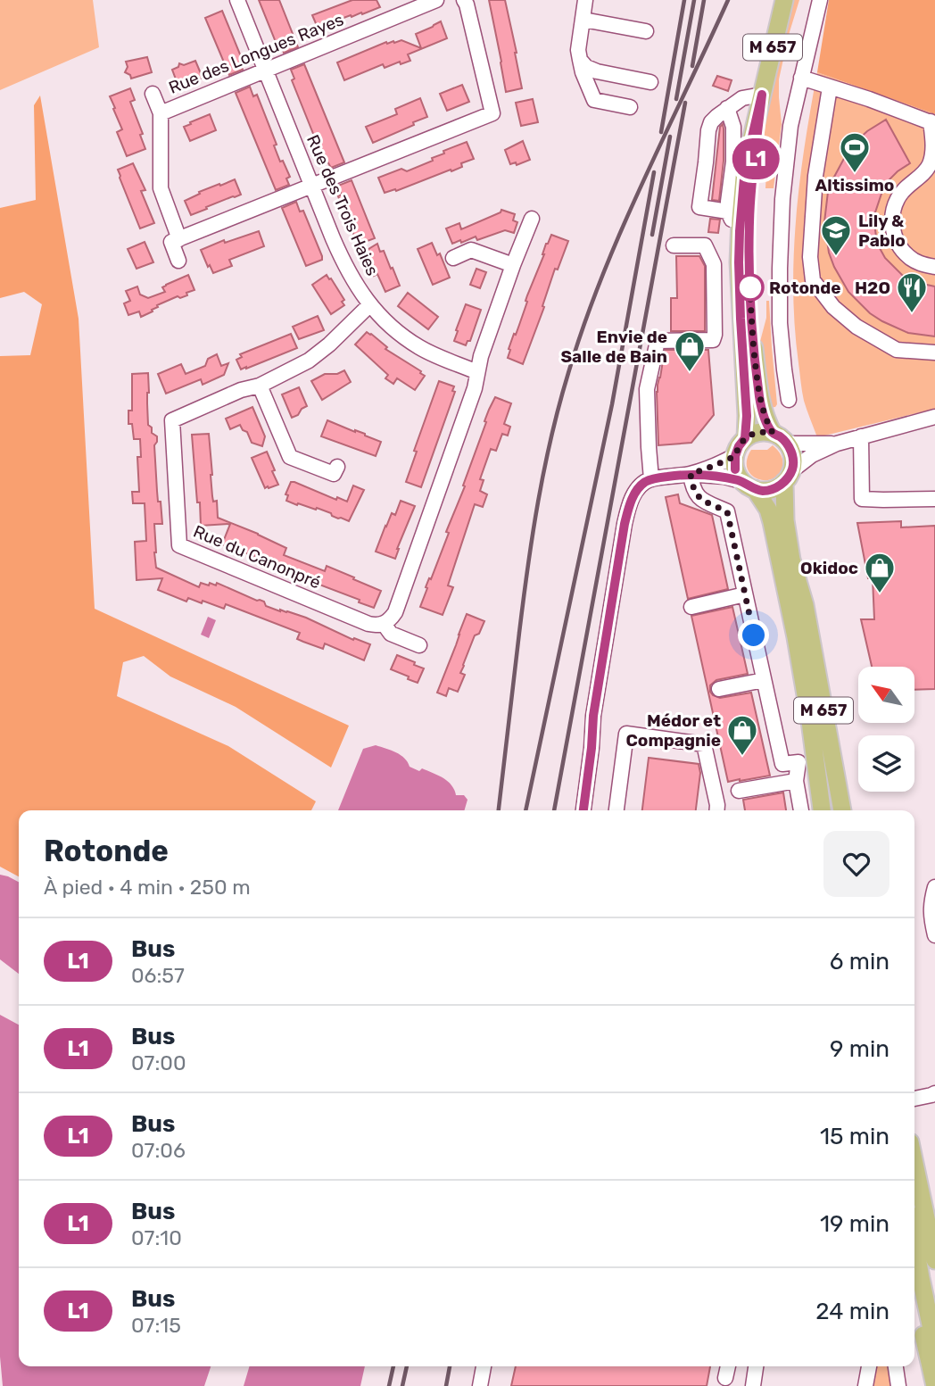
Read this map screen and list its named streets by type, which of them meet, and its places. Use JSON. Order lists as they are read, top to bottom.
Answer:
{
  "streets": {
    "main road": ["M 657"],
    "street": ["Rue des Longues Rayes", "Rue des Trois Haies", "Rue du Canonpré"]
  },
  "crossings": [
    ["Rue des Longues Rayes", "Rue des Trois Haies"],
    ["Rue des Trois Haies", "Rue du Canonpré"]
  ],
  "places": {
    "sports": ["Altissimo"],
    "school or university": ["Lily & Pablo"],
    "other": ["Rotonde"],
    "restaurant": ["H2O"],
    "shop": ["Envie de Salle de Bain", "Okidoc", "Médor et Compagnie"]
  },
  "lines": ["bus line L1"],
  "north": "top left",
  "page": {
    "on_map": "L1",
    "heading": ["Rotonde", "À pied · 4 min · 250 m"],
    "list": [
      {
        "mark": "L1",
        "name": "Bus",
        "note": "06:57",
        "value": "6 min"
      },
      {
        "mark": "L1",
        "name": "Bus",
        "note": "07:00",
        "value": "9 min"
      },
      {
        "mark": "L1",
        "name": "Bus",
        "note": "07:06",
        "value": "15 min"
      },
      {
        "mark": "L1",
        "name": "Bus",
        "note": "07:10",
        "value": "19 min"
      },
      {
        "mark": "L1",
        "name": "Bus",
        "note": "07:15",
        "value": "24 min"
      }
    ]
  }
}
